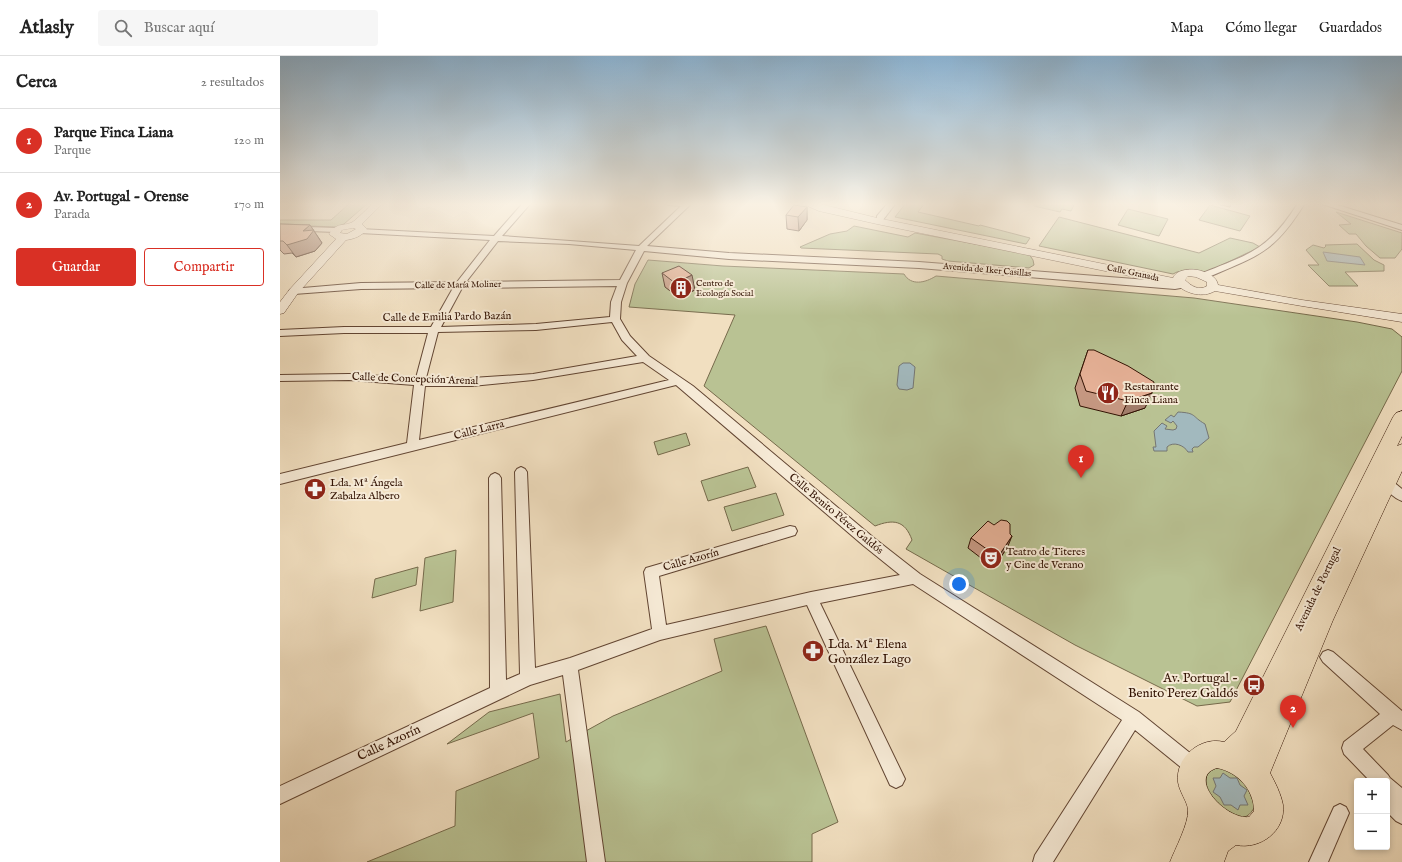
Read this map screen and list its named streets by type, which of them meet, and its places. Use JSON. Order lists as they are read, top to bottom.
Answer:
{
  "streets": {
    "main road": ["Avenida de Portugal"],
    "street": [
      "Avenida de Iker Casillas",
      "Calle Granada",
      "Calle de María Moliner",
      "Calle de Emilia Pardo Bazán",
      "Calle de Concepción Arenal",
      "Calle Larra",
      "Calle Benito Pérez Galdós",
      "Calle Azorín"
    ]
  },
  "crossings": [
    ["Avenida de Iker Casillas", "Calle Granada"],
    ["Calle de Emilia Pardo Bazán", "Calle Benito Pérez Galdós"],
    ["Calle de Concepción Arenal", "Calle Benito Pérez Galdós"],
    ["Calle Larra", "Calle Benito Pérez Galdós"],
    ["Calle Benito Pérez Galdós", "Calle Azorín"],
    ["Calle Benito Pérez Galdós", "Avenida de Portugal"]
  ],
  "places": {
    "building": ["Centro de Ecología Social"],
    "restaurant": ["Restaurante Finca Liana"],
    "pharmacy": ["Lda. Mª Ángela Zabalza Albero", "Lda. Mª Elena González Lago"],
    "theatre": ["Teatro de Titeres y Cine de Verano"],
    "bus stop": ["Av. Portugal - Benito Perez Galdós"]
  },
  "page": {
    "header": "Atlasly",
    "search": "Buscar aquí",
    "nav": ["Mapa", "Cómo llegar", "Guardados"],
    "heading": ["Cerca", "2 resultados"],
    "list": [
      {
        "mark": "1",
        "name": "Parque Finca Liana",
        "note": "Parque",
        "value": "120 m"
      },
      {
        "mark": "2",
        "name": "Av. Portugal - Orense",
        "note": "Parada",
        "value": "170 m"
      }
    ],
    "buttons": ["Guardar", "Compartir"],
    "pins": ["1", "2"],
    "map_buttons": ["+", "−"]
  }
}
